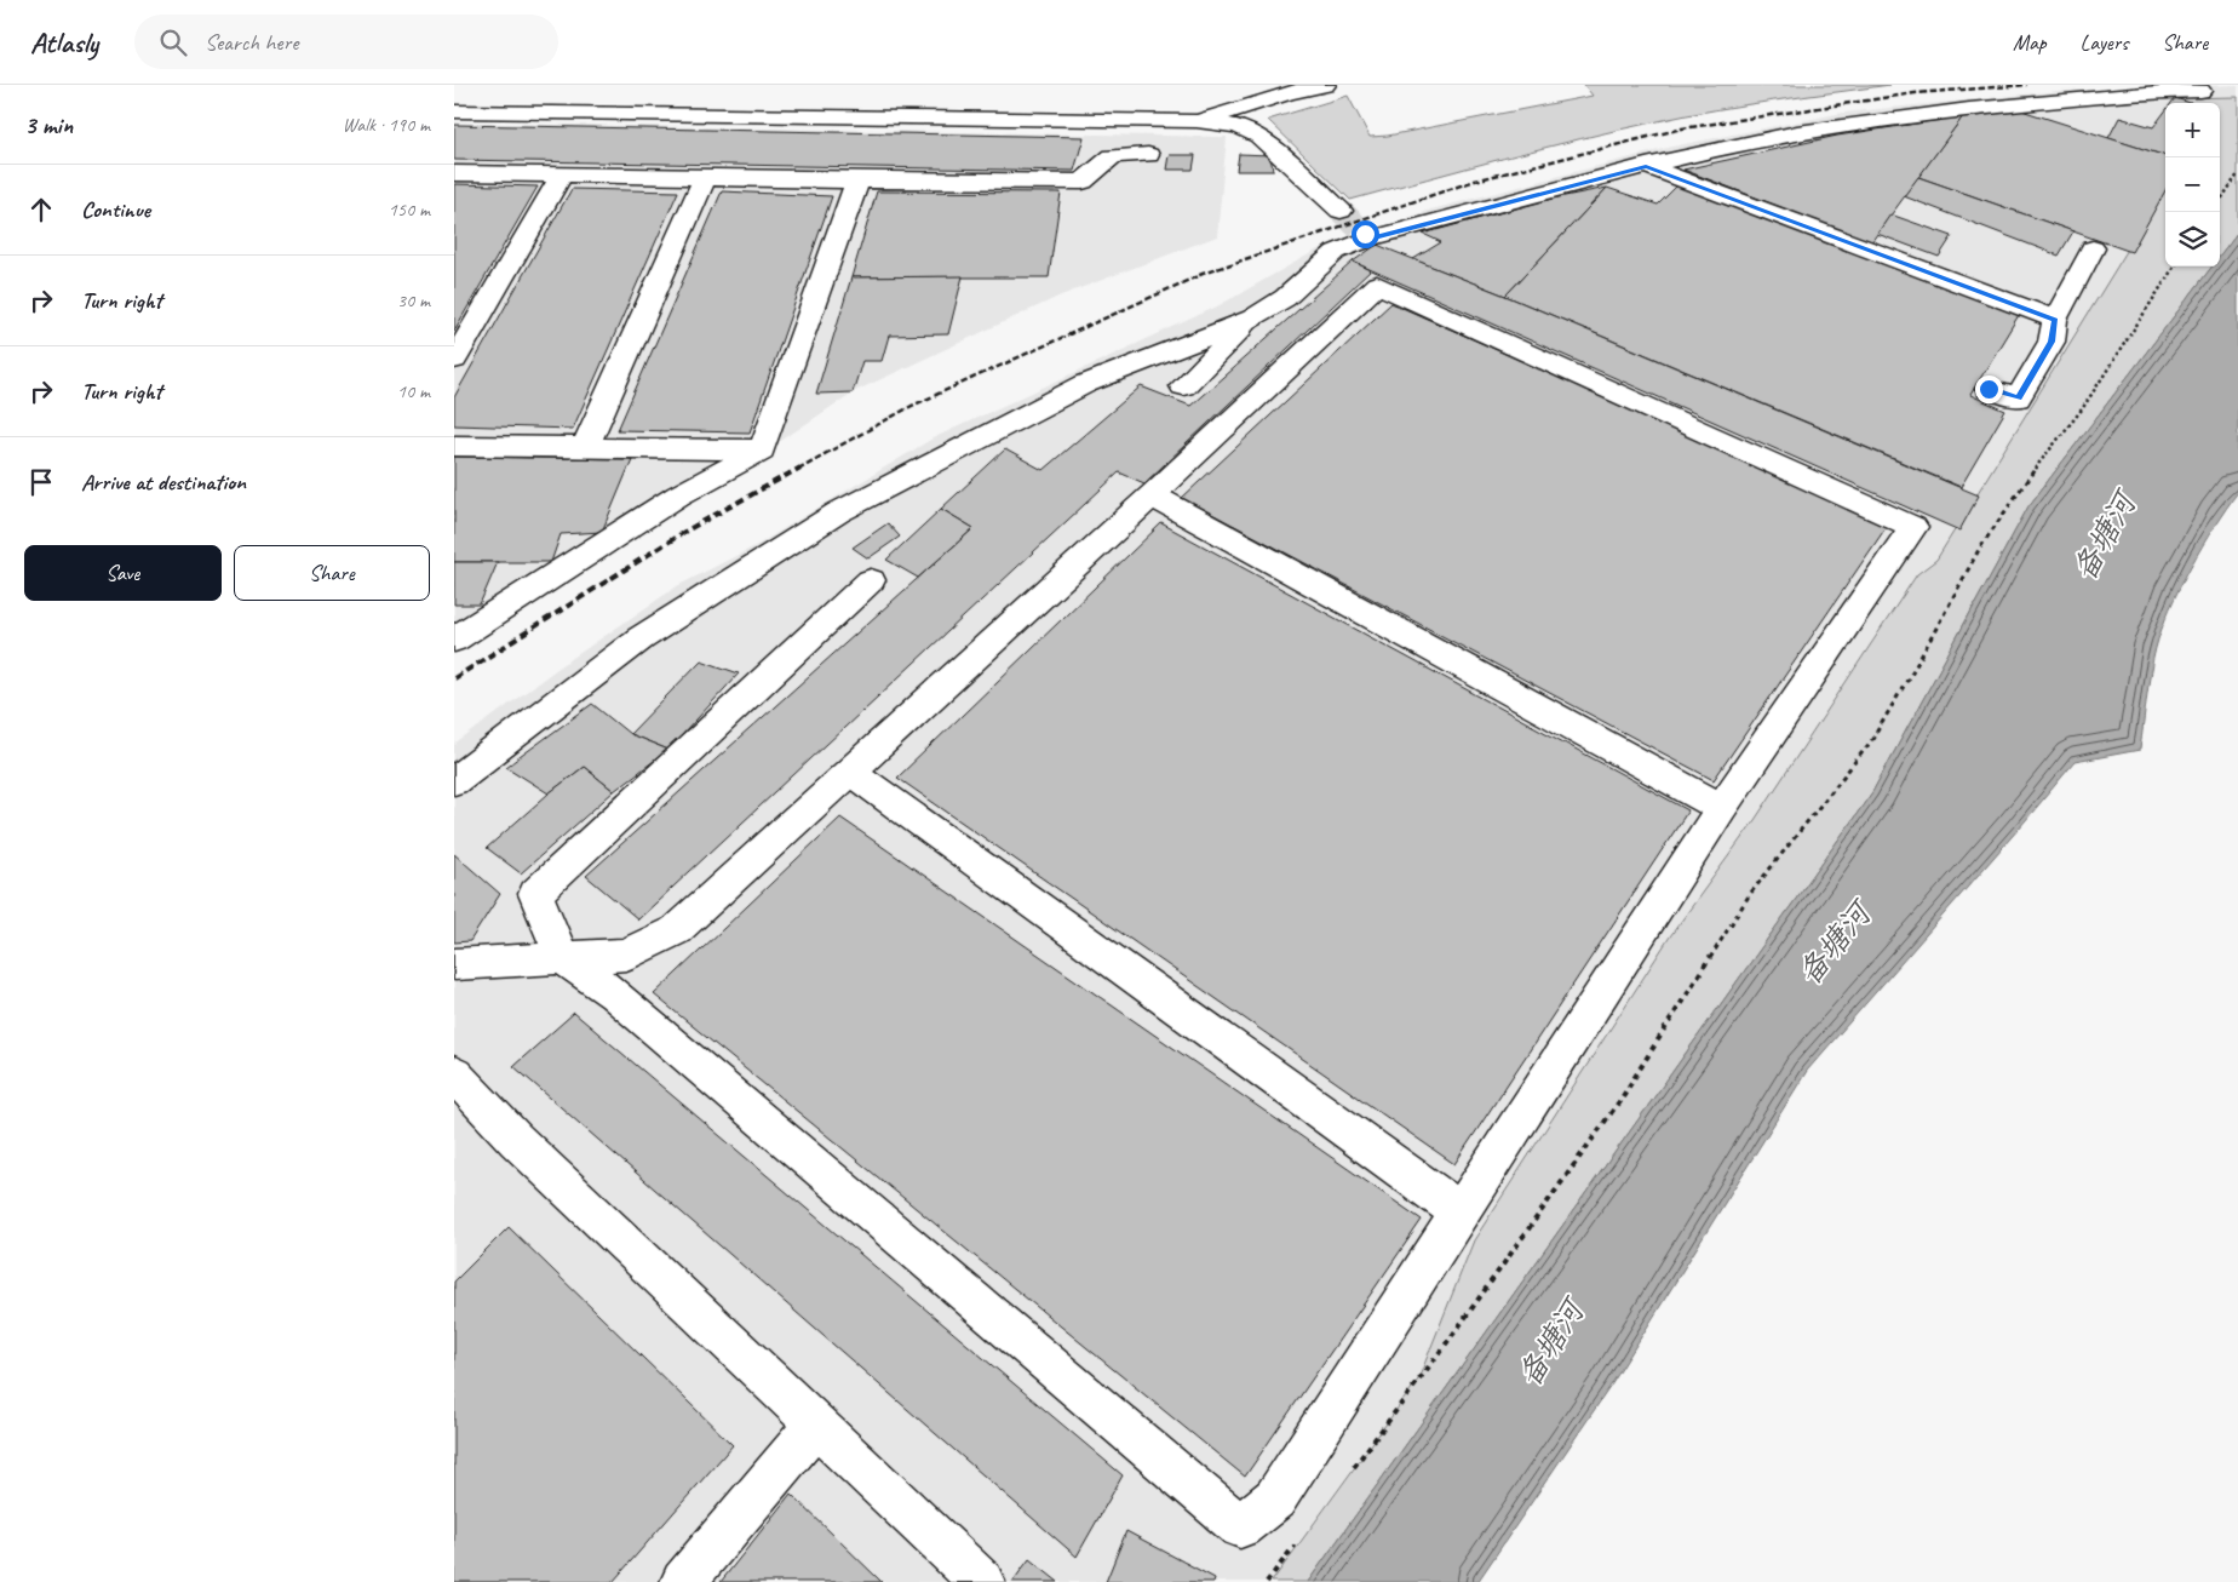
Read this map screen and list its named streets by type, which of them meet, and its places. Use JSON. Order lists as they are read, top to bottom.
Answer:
{
  "water": ["备塘河"],
  "page": {
    "header": "Atlasly",
    "search": "Search here",
    "nav": ["Map", "Layers", "Share"],
    "heading": ["3 min", "Walk · 190 m"],
    "map_buttons": ["+", "−"],
    "list": [
      ["Continue", "150 m"],
      ["Turn right", "30 m"],
      ["Turn right", "10 m"],
      "Arrive at destination"
    ],
    "buttons": ["Save", "Share"]
  }
}
